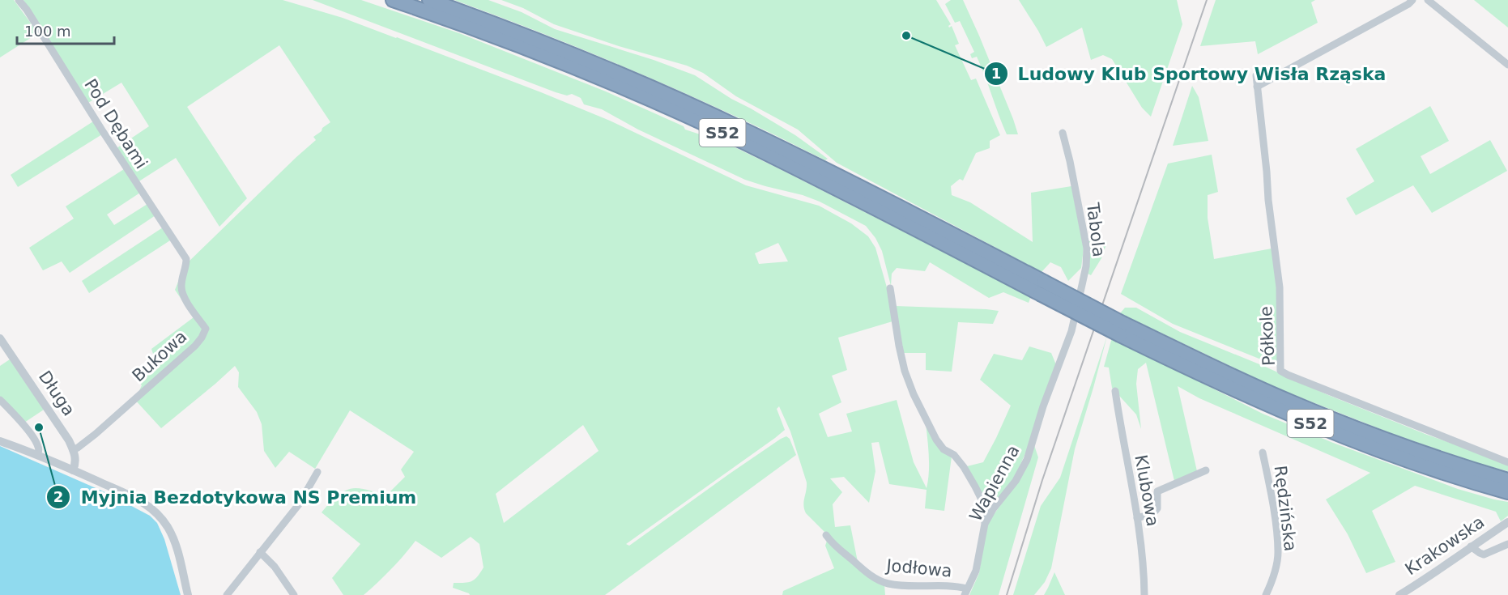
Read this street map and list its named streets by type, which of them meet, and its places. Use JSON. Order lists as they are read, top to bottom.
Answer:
{
  "streets": {
    "highway": ["S52"],
    "street": [
      "Pod Dębami",
      "Tabola",
      "Półkole",
      "Bukowa",
      "Długa",
      "Wapienna",
      "Klubowa",
      "Rędzińska",
      "Krakowska",
      "Jodłowa"
    ]
  },
  "crossings": [
    ["Pod Dębami", "Bukowa"],
    ["Tabola", "Wapienna"],
    ["Bukowa", "Długa"],
    ["Wapienna", "Jodłowa"]
  ],
  "places": ["Ludowy Klub Sportowy Wisła Rząska", "Myjnia Bezdotykowa NS Premium"],
  "scale_bar": "100 m"
}
